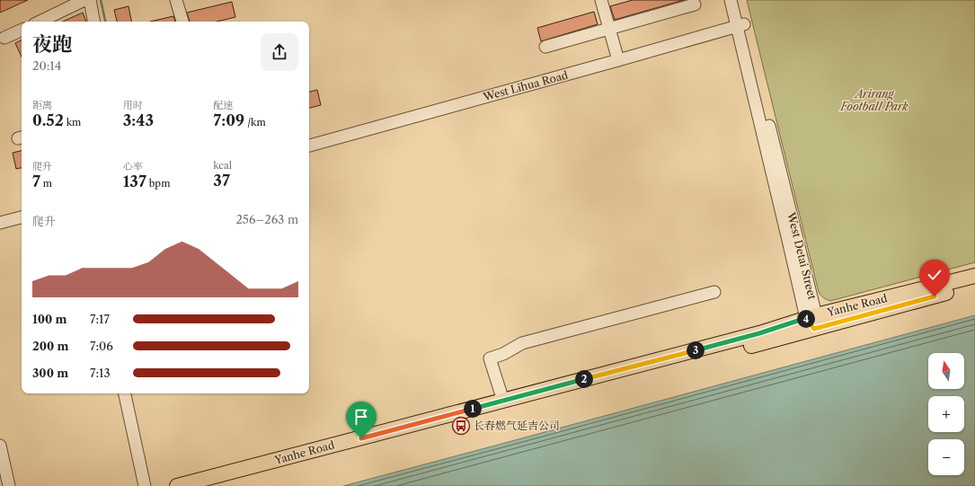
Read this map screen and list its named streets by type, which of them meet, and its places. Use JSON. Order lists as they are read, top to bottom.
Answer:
{
  "streets": {
    "main road": ["Yanhe Road"],
    "street": ["West Lihua Road", "West Detai Street"]
  },
  "crossings": [
    ["West Lihua Road", "West Detai Street"],
    ["West Detai Street", "Yanhe Road"]
  ],
  "parks": ["Arirang Football Park"],
  "places": {
    "bus stop": ["长春燃气延吉公司"]
  },
  "north": "top",
  "page": {
    "heading": ["夜跑", "20:14"],
    "stats": [
      ["距离", "0.52 km"],
      ["用时", "3:43"],
      ["配速", "7:09 /km"],
      ["爬升", "7 m"],
      ["心率", "137 bpm"],
      ["kcal", "37"]
    ],
    "chart": ["爬升", "256–263 m"],
    "list": [
      {
        "name": "100 m",
        "note": "7:17"
      },
      {
        "name": "200 m",
        "note": "7:06"
      },
      {
        "name": "300 m",
        "note": "7:13"
      }
    ],
    "pins": [
      "4",
      "3",
      "2",
      "1"
    ],
    "map_buttons": ["+", "−"]
  }
}
